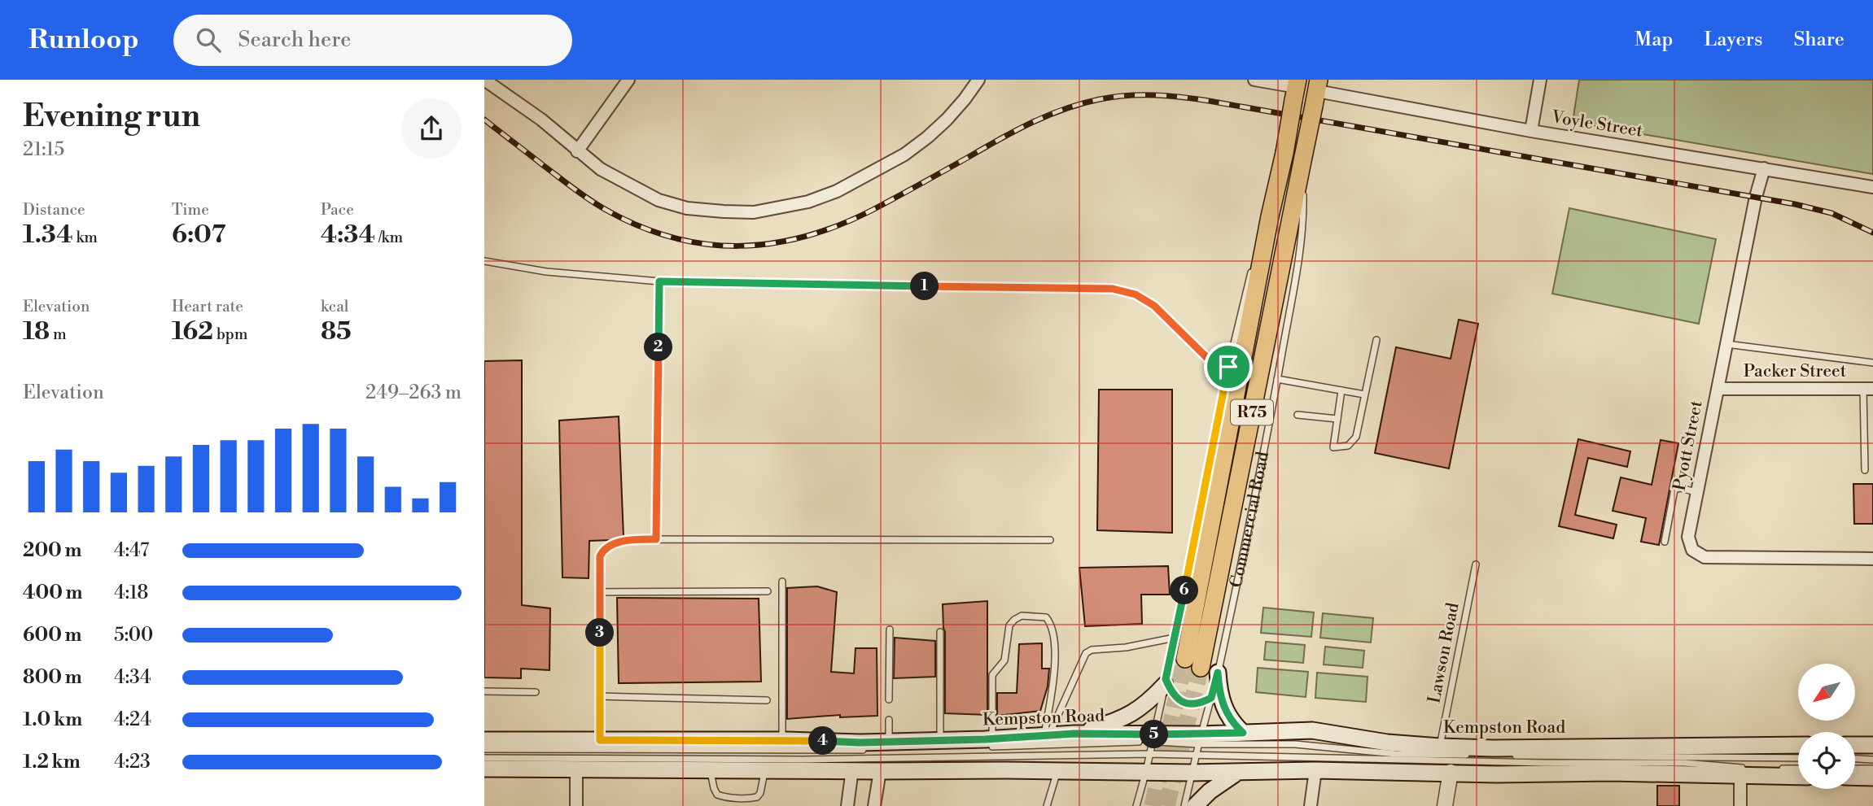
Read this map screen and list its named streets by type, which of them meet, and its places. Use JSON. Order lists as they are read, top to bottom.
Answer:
{
  "streets": {
    "main road": ["R75", "Commercial Road", "Kempston Road"],
    "street": ["Voyle Street", "Packer Street", "Pyott Street"],
    "lane": ["Lawson Road"]
  },
  "crossings": [
    ["Voyle Street", "Pyott Street"],
    ["Voyle Street", "Commercial Road"],
    ["Packer Street", "Pyott Street"],
    ["Commercial Road", "Kempston Road"],
    ["Lawson Road", "Kempston Road"]
  ],
  "north": "bottom left",
  "page": {
    "header": "Runloop",
    "search": "Search here",
    "nav": ["Map", "Layers", "Share"],
    "heading": ["Evening run", "21:15"],
    "stats": [
      ["Distance", "1.34 km"],
      ["Time", "6:07"],
      ["Pace", "4:34 /km"],
      ["Elevation", "18 m"],
      ["Heart rate", "162 bpm"],
      ["kcal", "85"]
    ],
    "pins": [
      "1",
      "2",
      "6",
      "3",
      "5",
      "4"
    ],
    "chart": ["Elevation", "249–263 m"],
    "list": [
      {
        "name": "200 m",
        "note": "4:47"
      },
      {
        "name": "400 m",
        "note": "4:18"
      },
      {
        "name": "600 m",
        "note": "5:00"
      },
      {
        "name": "800 m",
        "note": "4:34"
      },
      {
        "name": "1.0 km",
        "note": "4:24"
      },
      {
        "name": "1.2 km",
        "note": "4:23"
      }
    ]
  }
}
